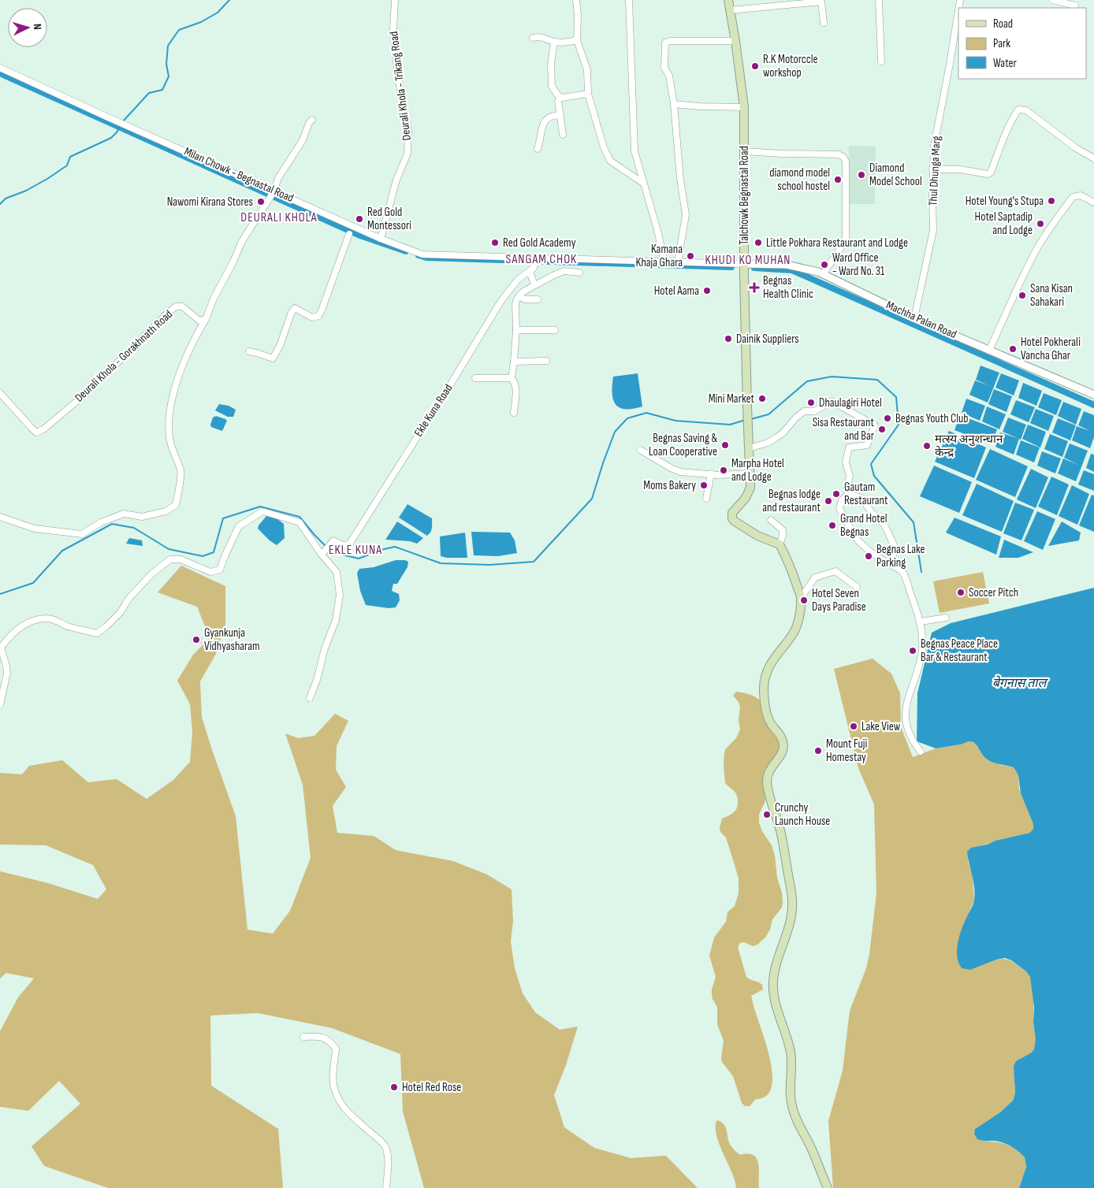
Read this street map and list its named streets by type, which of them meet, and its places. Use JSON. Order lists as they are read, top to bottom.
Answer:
{
  "streets": {
    "main road": ["Talchowk Begnastal Road"],
    "street": [
      "Deurali Khola - Trikang Road",
      "Thul Dhunga Marg",
      "Milan Chowk - Begnastal Road",
      "Machha Palan Road",
      "Deurali Khola - Gorakhnath Road",
      "Ekle Kuna Road"
    ]
  },
  "crossings": [
    ["Deurali Khola - Trikang Road", "Milan Chowk - Begnastal Road"],
    ["Thul Dhunga Marg", "Machha Palan Road"],
    ["Milan Chowk - Begnastal Road", "Talchowk Begnastal Road"],
    ["Milan Chowk - Begnastal Road", "Machha Palan Road"],
    ["Talchowk Begnastal Road", "Machha Palan Road"]
  ],
  "districts": [
    "DEURALI KHOLA",
    "SANGAM CHOK",
    "KHUDI KO MUHAN",
    "EKLE KUNA"
  ],
  "water": ["बेगनास ताल"],
  "places": {
    "other": [
      "R.K Motorccle workshop",
      "Diamond Model School",
      "diamond model school hostel",
      "Hotel Young's Stupa",
      "Nawomi Kirana Stores",
      "Red Gold Montessori",
      "Hotel Saptadip and Lodge",
      "Red Gold Academy",
      "Little Pokhara Restaurant and Lodge",
      "Kamana Khaja Ghara",
      "Ward Office - Ward No. 31",
      "Hotel Aama",
      "Sana Kisan Sahakari",
      "Dainik Suppliers",
      "Hotel Pokherali Vancha Ghar",
      "Mini Market",
      "Dhaulagiri Hotel",
      "Begnas Youth Club",
      "Sisa Restaurant and Bar",
      "Begnas Saving & Loan Cooperative",
      "मत्स्य अनुशन्धान केन्द्र",
      "Marpha Hotel and Lodge",
      "Moms Bakery",
      "Gautam Restaurant",
      "Begnas lodge and restaurant",
      "Grand Hotel Begnas",
      "Begnas Lake Parking",
      "Soccer Pitch",
      "Hotel Seven Days Paradise",
      "Gyankunja Vidhyasharam",
      "Begnas Peace Place Bar & Restaurant",
      "Lake View",
      "Mount Fuji Homestay",
      "Crunchy Launch House",
      "Hotel Red Rose"
    ],
    "health": ["Begnas Health Clinic"]
  },
  "legend": ["Road", "Park", "Water"],
  "north": "right"
}
